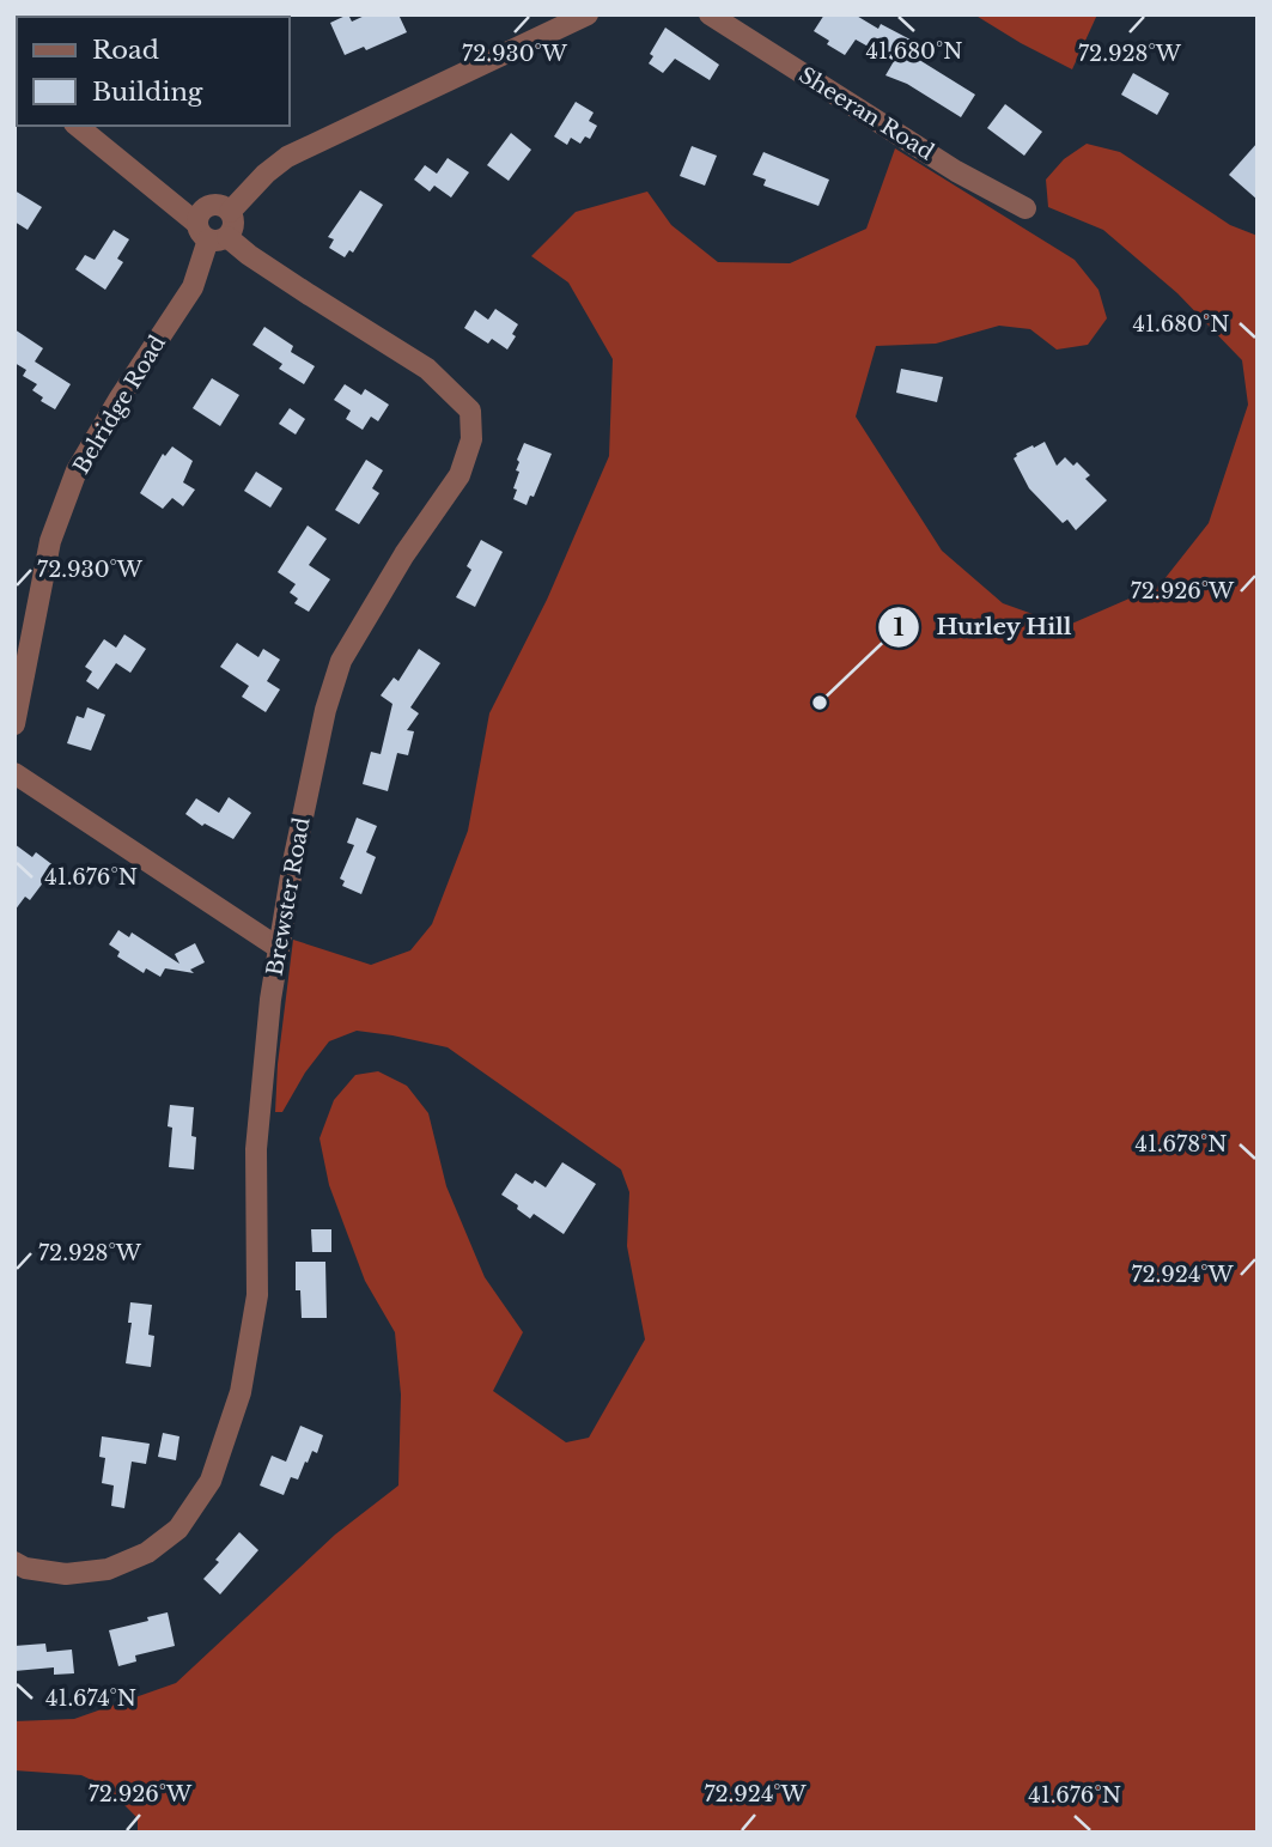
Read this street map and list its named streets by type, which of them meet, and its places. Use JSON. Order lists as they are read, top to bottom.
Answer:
{
  "streets": {
    "street": ["Sheeran Road", "Belridge Road", "Brewster Road"]
  },
  "crossings": [
    ["Belridge Road", "Brewster Road"]
  ],
  "places": ["Hurley Hill"],
  "legend": ["Road", "Building"],
  "coordinates": [
    "41.680°N",
    "72.930°W",
    "72.928°W",
    "72.926°W",
    "41.676°N",
    "41.678°N",
    "72.924°W",
    "41.674°N"
  ]
}
